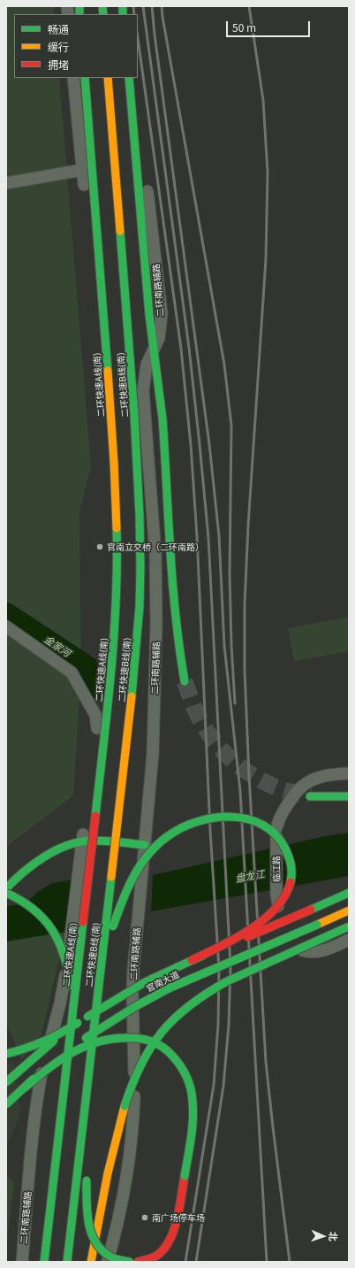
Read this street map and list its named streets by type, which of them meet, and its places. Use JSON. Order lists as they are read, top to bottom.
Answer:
{
  "streets": {
    "main road": ["二环快速A线(南)", "二环快速B线(南)", "官南大道"],
    "street": ["二环南路辅路", "临江路"]
  },
  "water": ["金家河", "盘龙江"],
  "places": ["官南立交桥（二环南路）", "南广场停车场"],
  "legend": ["畅通", "缓行", "拥堵"],
  "scale_bar": "50 m",
  "north": "right"
}
